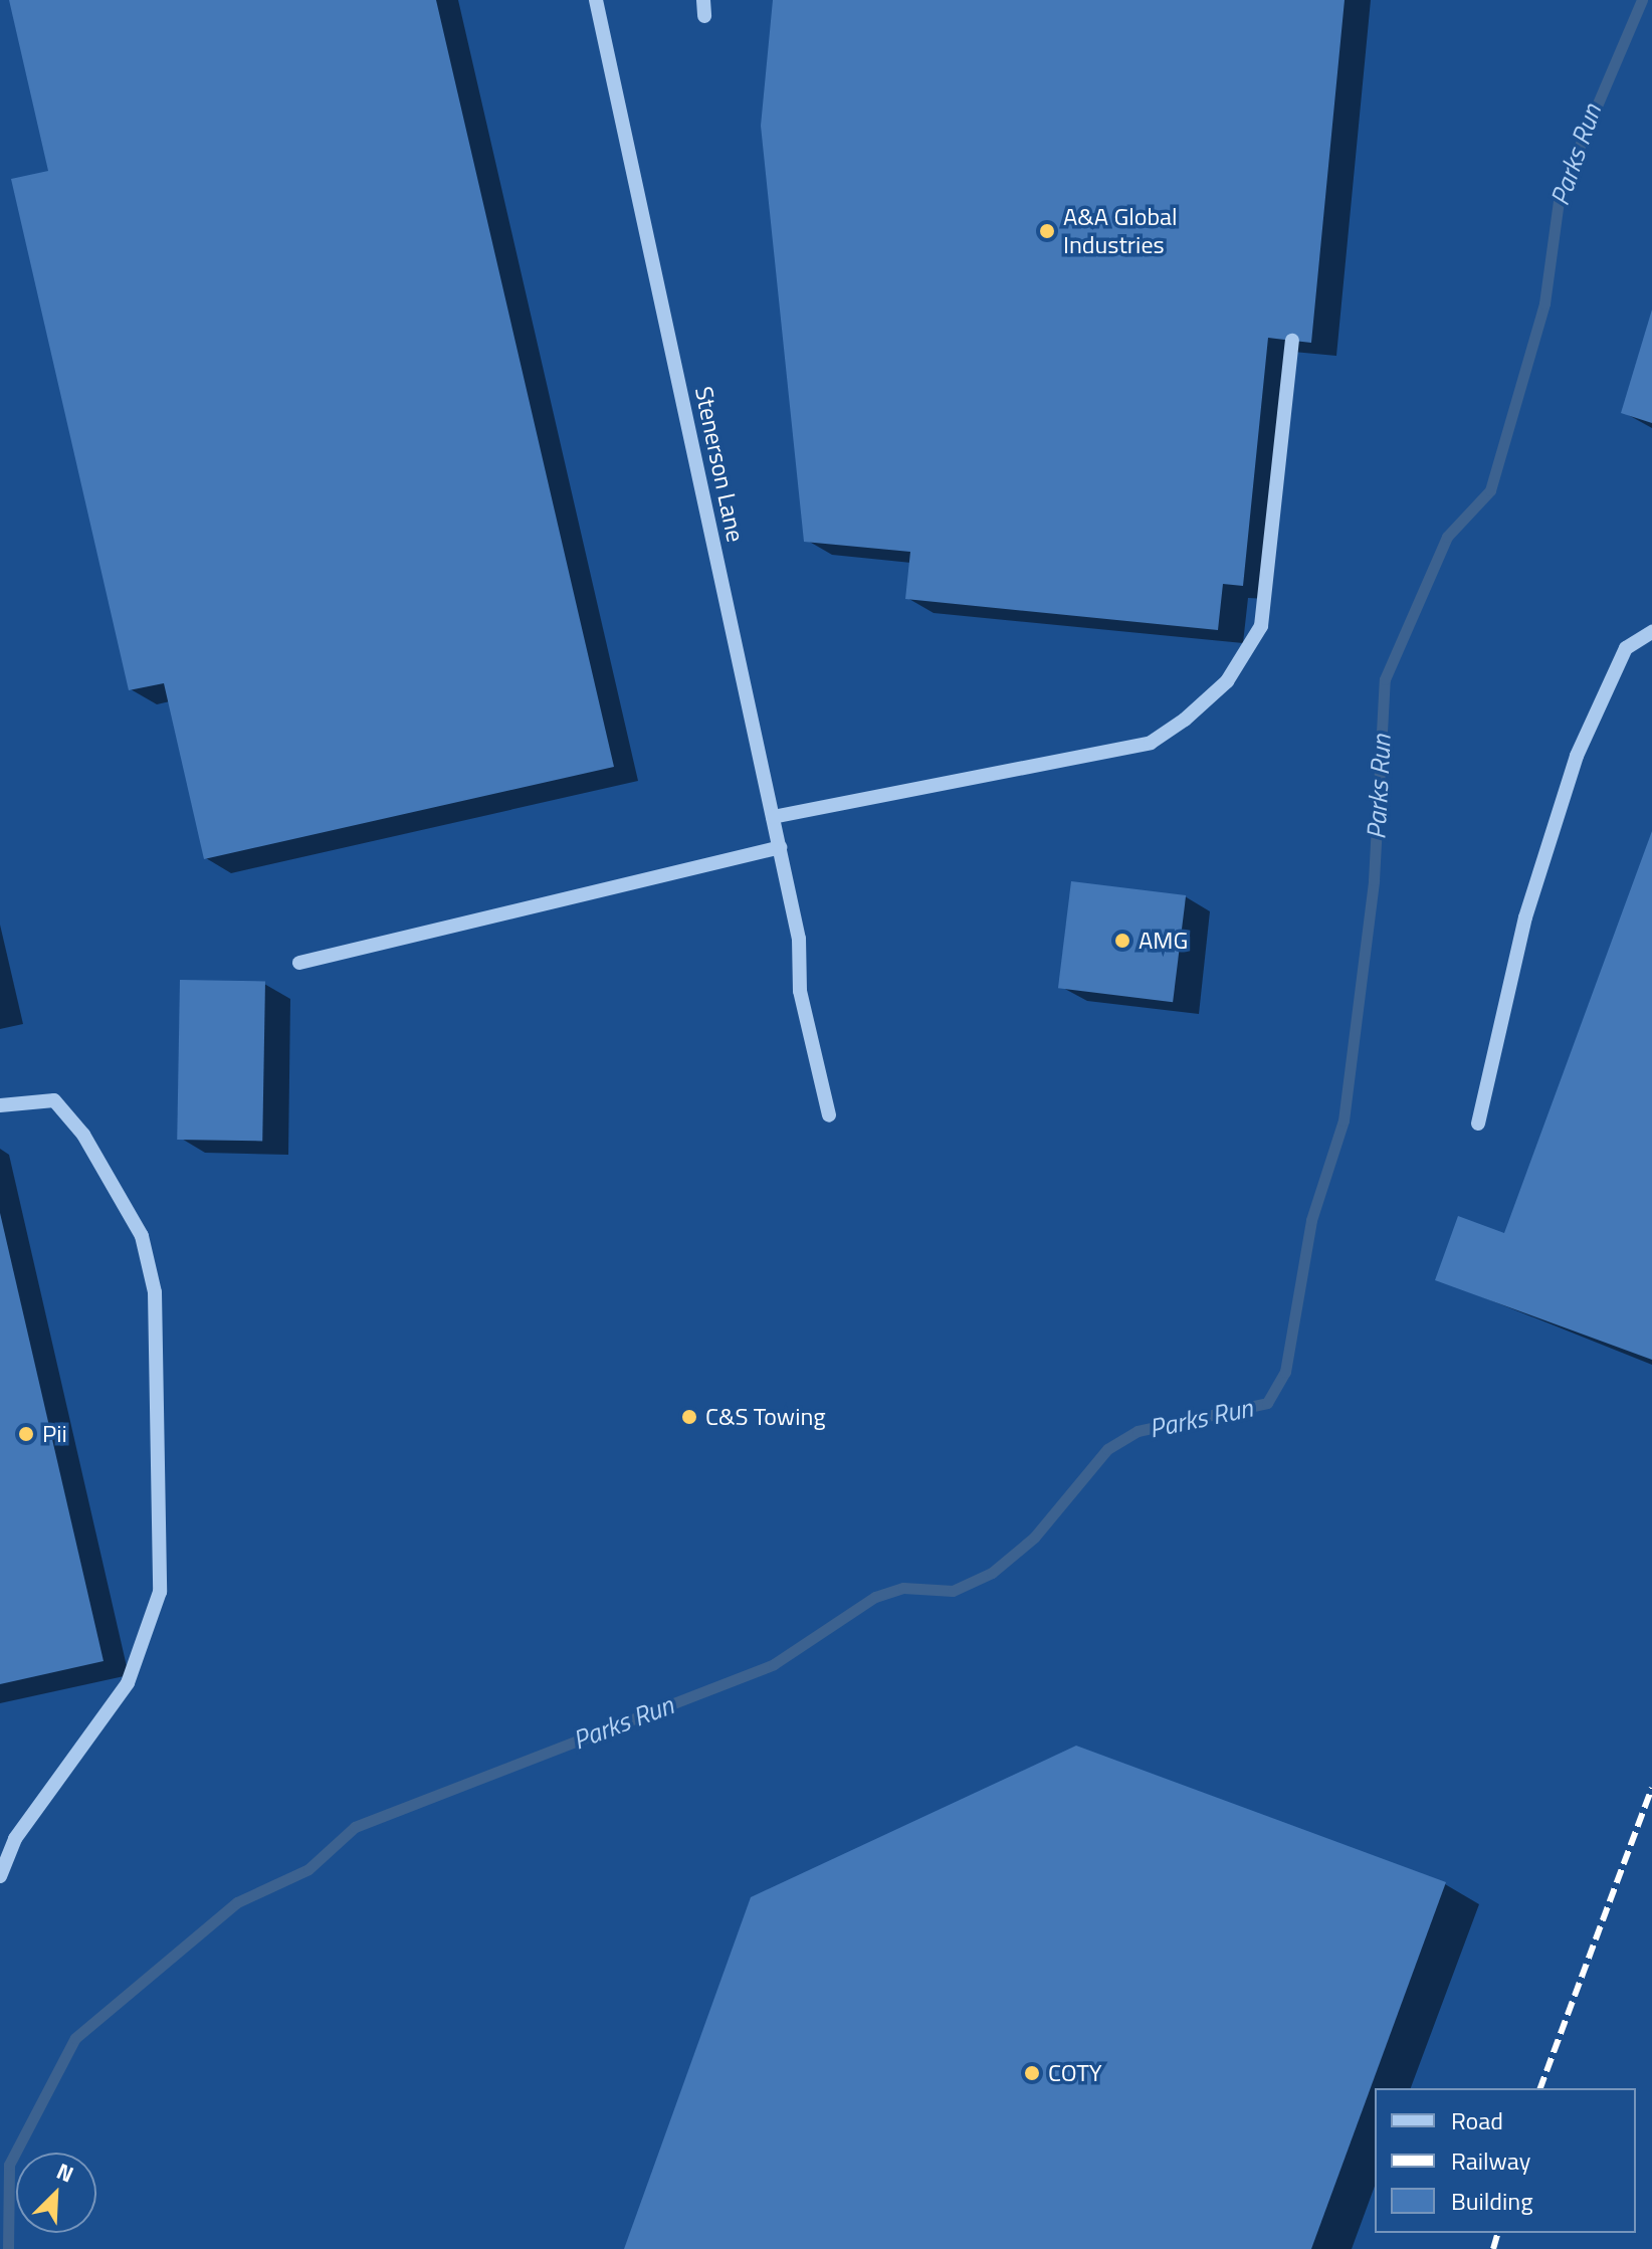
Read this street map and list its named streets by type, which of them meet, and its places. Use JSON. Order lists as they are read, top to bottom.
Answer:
{
  "streets": {
    "street": ["Stenerson Lane"]
  },
  "water": ["Parks Run"],
  "places": [
    "A&A Global Industries",
    "AMG",
    "C&S Towing",
    "Pii",
    "COTY"
  ],
  "legend": ["Road", "Railway", "Building"],
  "north": "top right"
}
